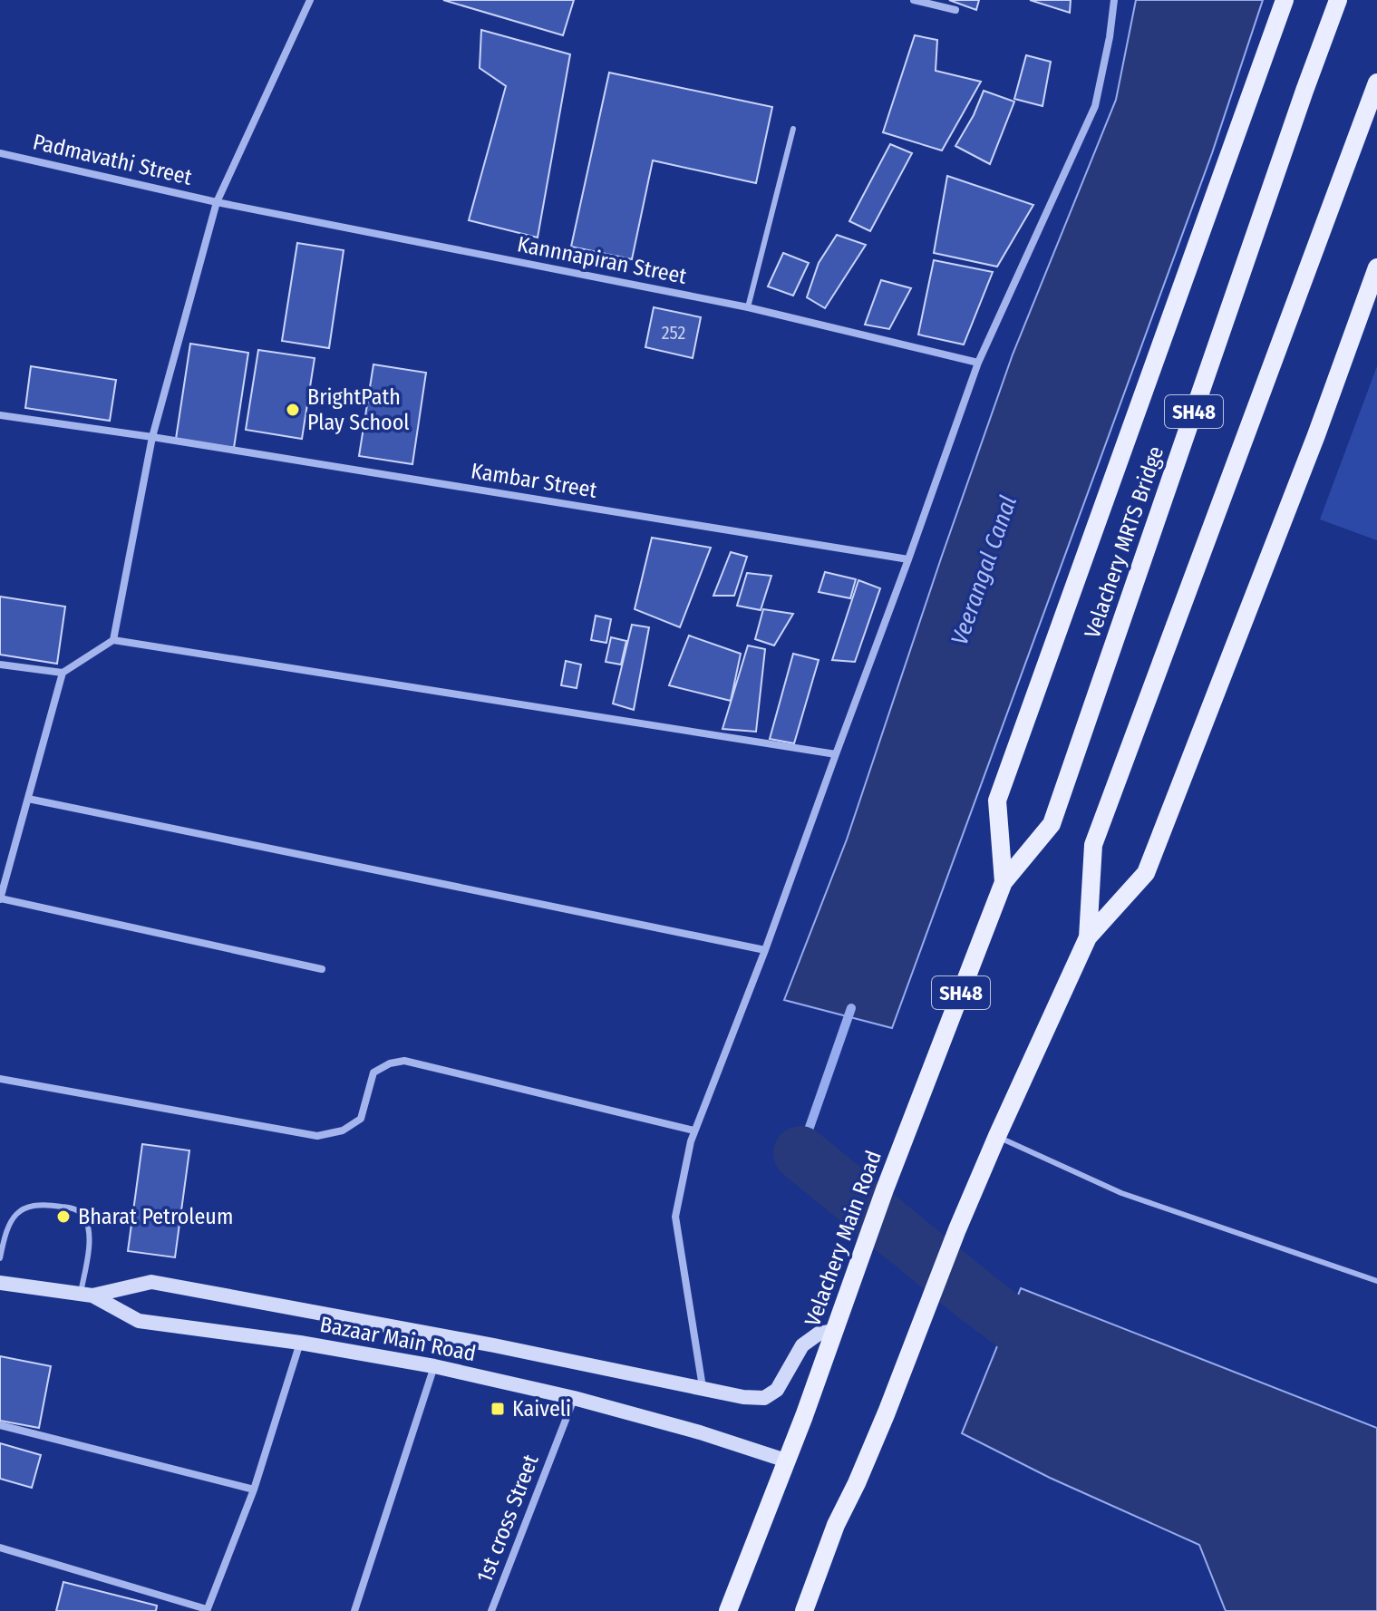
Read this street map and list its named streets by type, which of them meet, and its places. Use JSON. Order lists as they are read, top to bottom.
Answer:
{
  "streets": {
    "main road": [
      "SH48",
      "Velachery MRTS Bridge",
      "Velachery Main Road",
      "Bazaar Main Road"
    ],
    "street": [
      "Padmavathi Street",
      "Kannnapiran Street",
      "Kambar Street",
      "1st cross Street"
    ]
  },
  "crossings": [
    ["Padmavathi Street", "Kannnapiran Street"],
    ["Velachery MRTS Bridge", "Velachery Main Road"],
    ["Velachery Main Road", "Bazaar Main Road"],
    ["Bazaar Main Road", "1st cross Street"]
  ],
  "water": ["Veerangal Canal"],
  "places": {
    "other": ["BrightPath Play School", "Bharat Petroleum"],
    "transit": ["Kaiveli"]
  },
  "house_numbers": ["252"]
}
